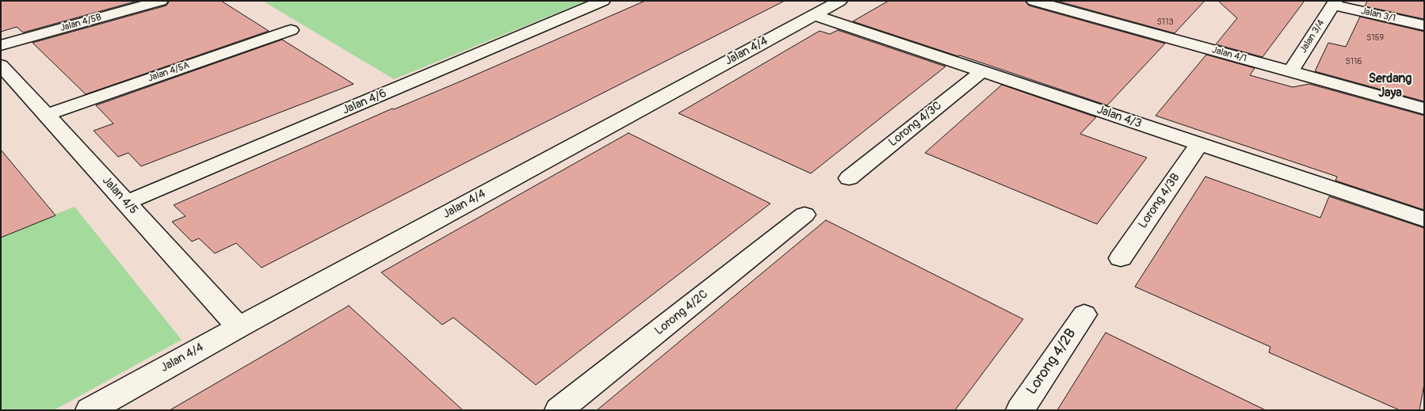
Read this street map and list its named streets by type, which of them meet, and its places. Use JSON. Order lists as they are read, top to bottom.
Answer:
{
  "streets": {
    "street": [
      "Jalan 3/1",
      "Jalan 4/5B",
      "Jalan 3/4",
      "Jalan 4/4",
      "Jalan 4/1",
      "Jalan 4/5A",
      "Jalan 4/6",
      "Jalan 4/3",
      "Lorong 4/3C",
      "Jalan 4/5",
      "Lorong 4/3B",
      "Lorong 4/2C",
      "Lorong 4/2B"
    ]
  },
  "crossings": [
    ["Jalan 3/1", "Jalan 3/4"],
    ["Jalan 3/4", "Jalan 4/1"],
    ["Jalan 4/4", "Jalan 4/3"],
    ["Jalan 4/4", "Jalan 4/5"],
    ["Jalan 4/5A", "Jalan 4/5"],
    ["Jalan 4/6", "Jalan 4/5"],
    ["Jalan 4/3", "Lorong 4/3C"],
    ["Jalan 4/3", "Lorong 4/3B"]
  ],
  "districts": ["Serdang Jaya"],
  "house_numbers": ["S113", "S159", "S116"]
}
